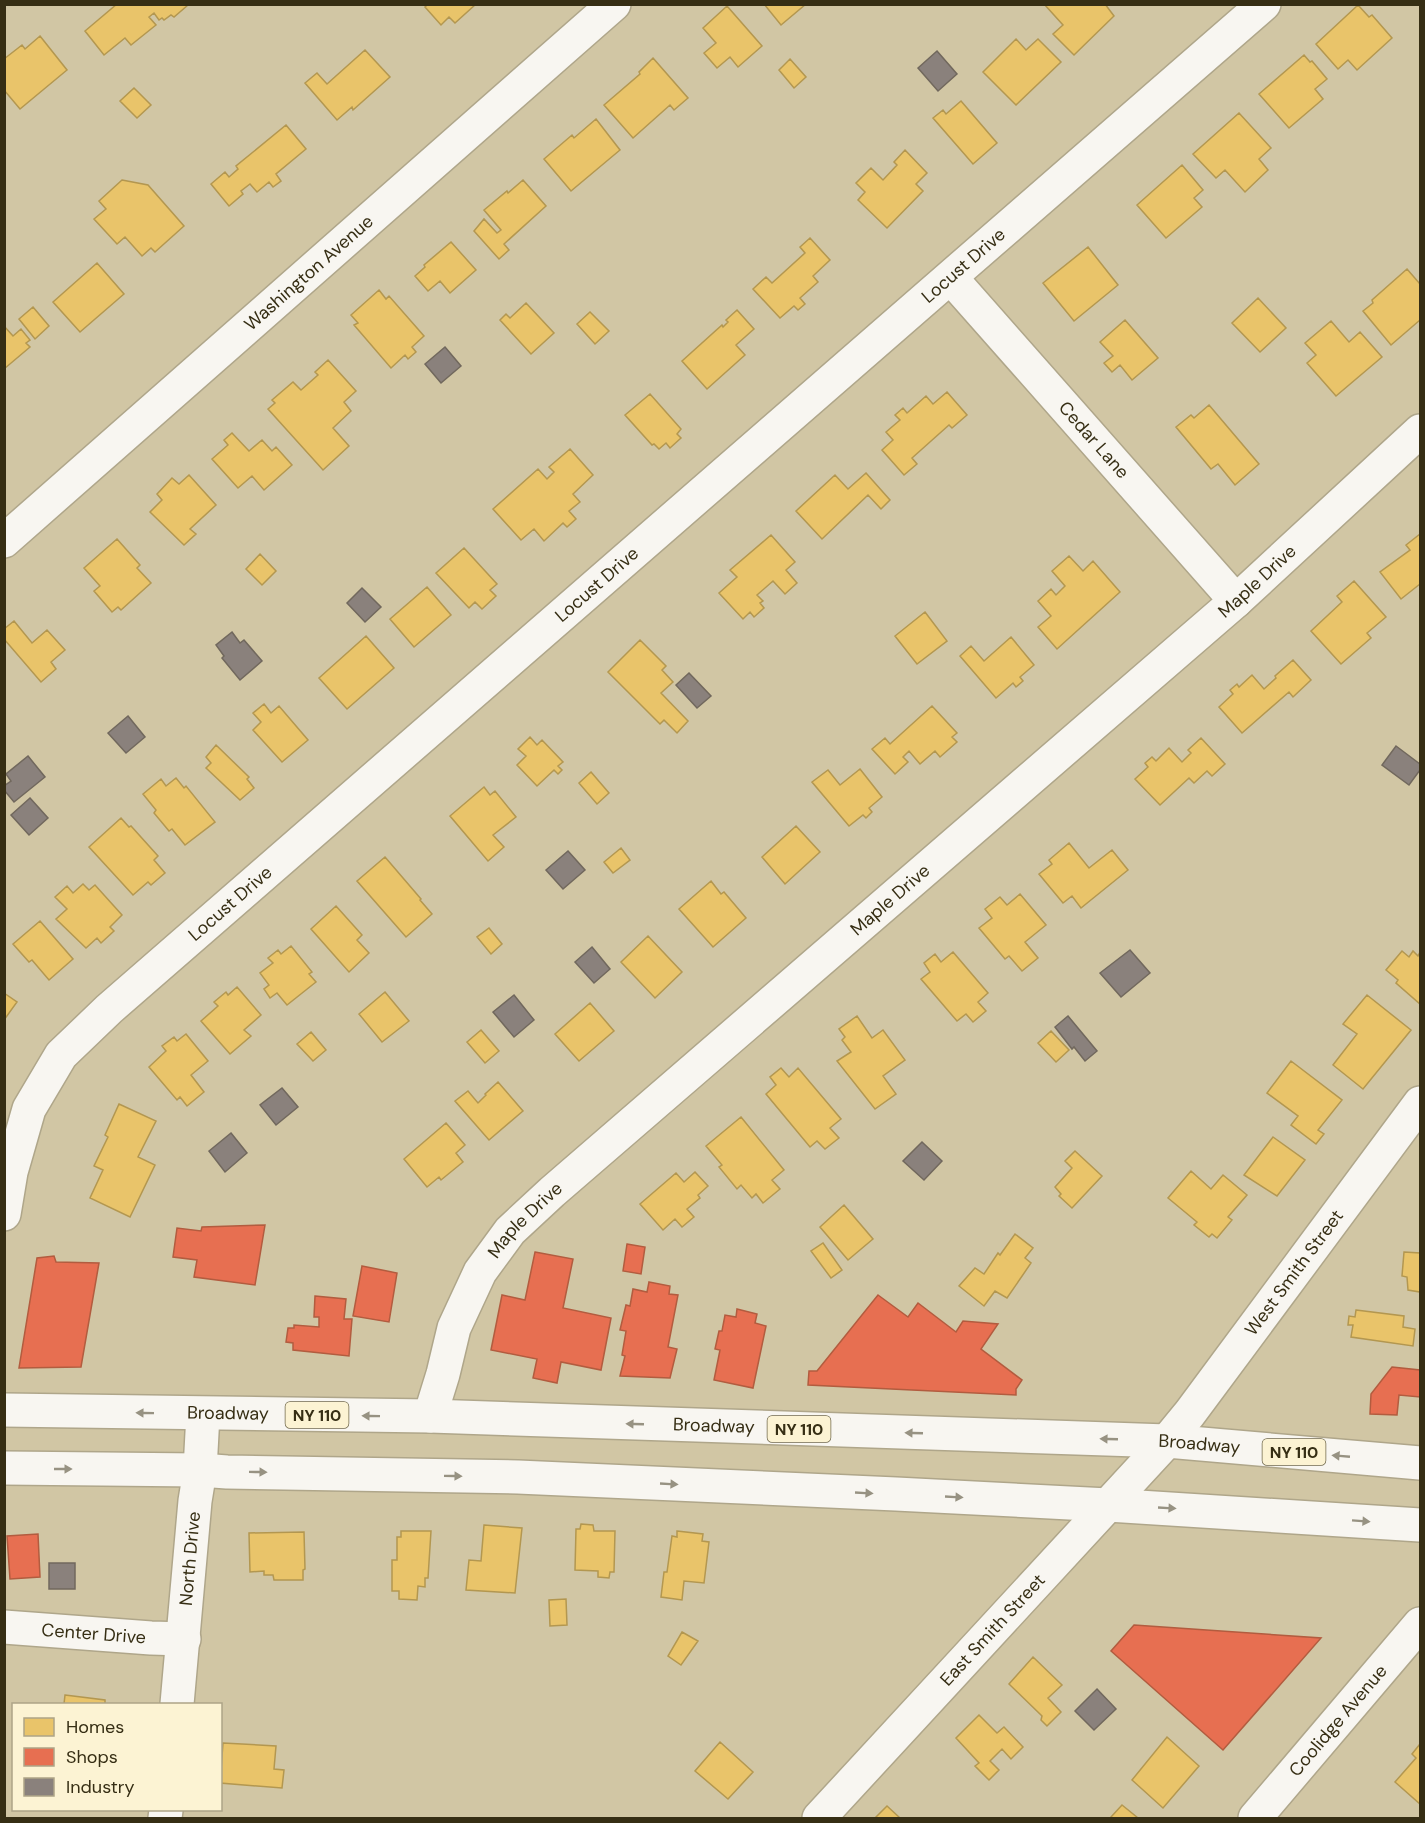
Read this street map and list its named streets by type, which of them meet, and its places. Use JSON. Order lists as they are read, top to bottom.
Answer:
{
  "streets": {
    "street": [
      "Locust Drive",
      "Washington Avenue",
      "Cedar Lane",
      "Maple Drive",
      "West Smith Street",
      "Broadway",
      "NY 110",
      "North Drive",
      "East Smith Street",
      "Center Drive",
      "Coolidge Avenue"
    ]
  },
  "crossings": [
    ["Locust Drive", "Cedar Lane"],
    ["Cedar Lane", "Maple Drive"],
    ["Maple Drive", "Broadway"],
    ["West Smith Street", "Broadway"],
    ["West Smith Street", "East Smith Street"],
    ["Broadway", "North Drive"],
    ["Broadway", "East Smith Street"],
    ["North Drive", "Center Drive"]
  ],
  "legend": ["Homes", "Shops", "Industry"]
}
